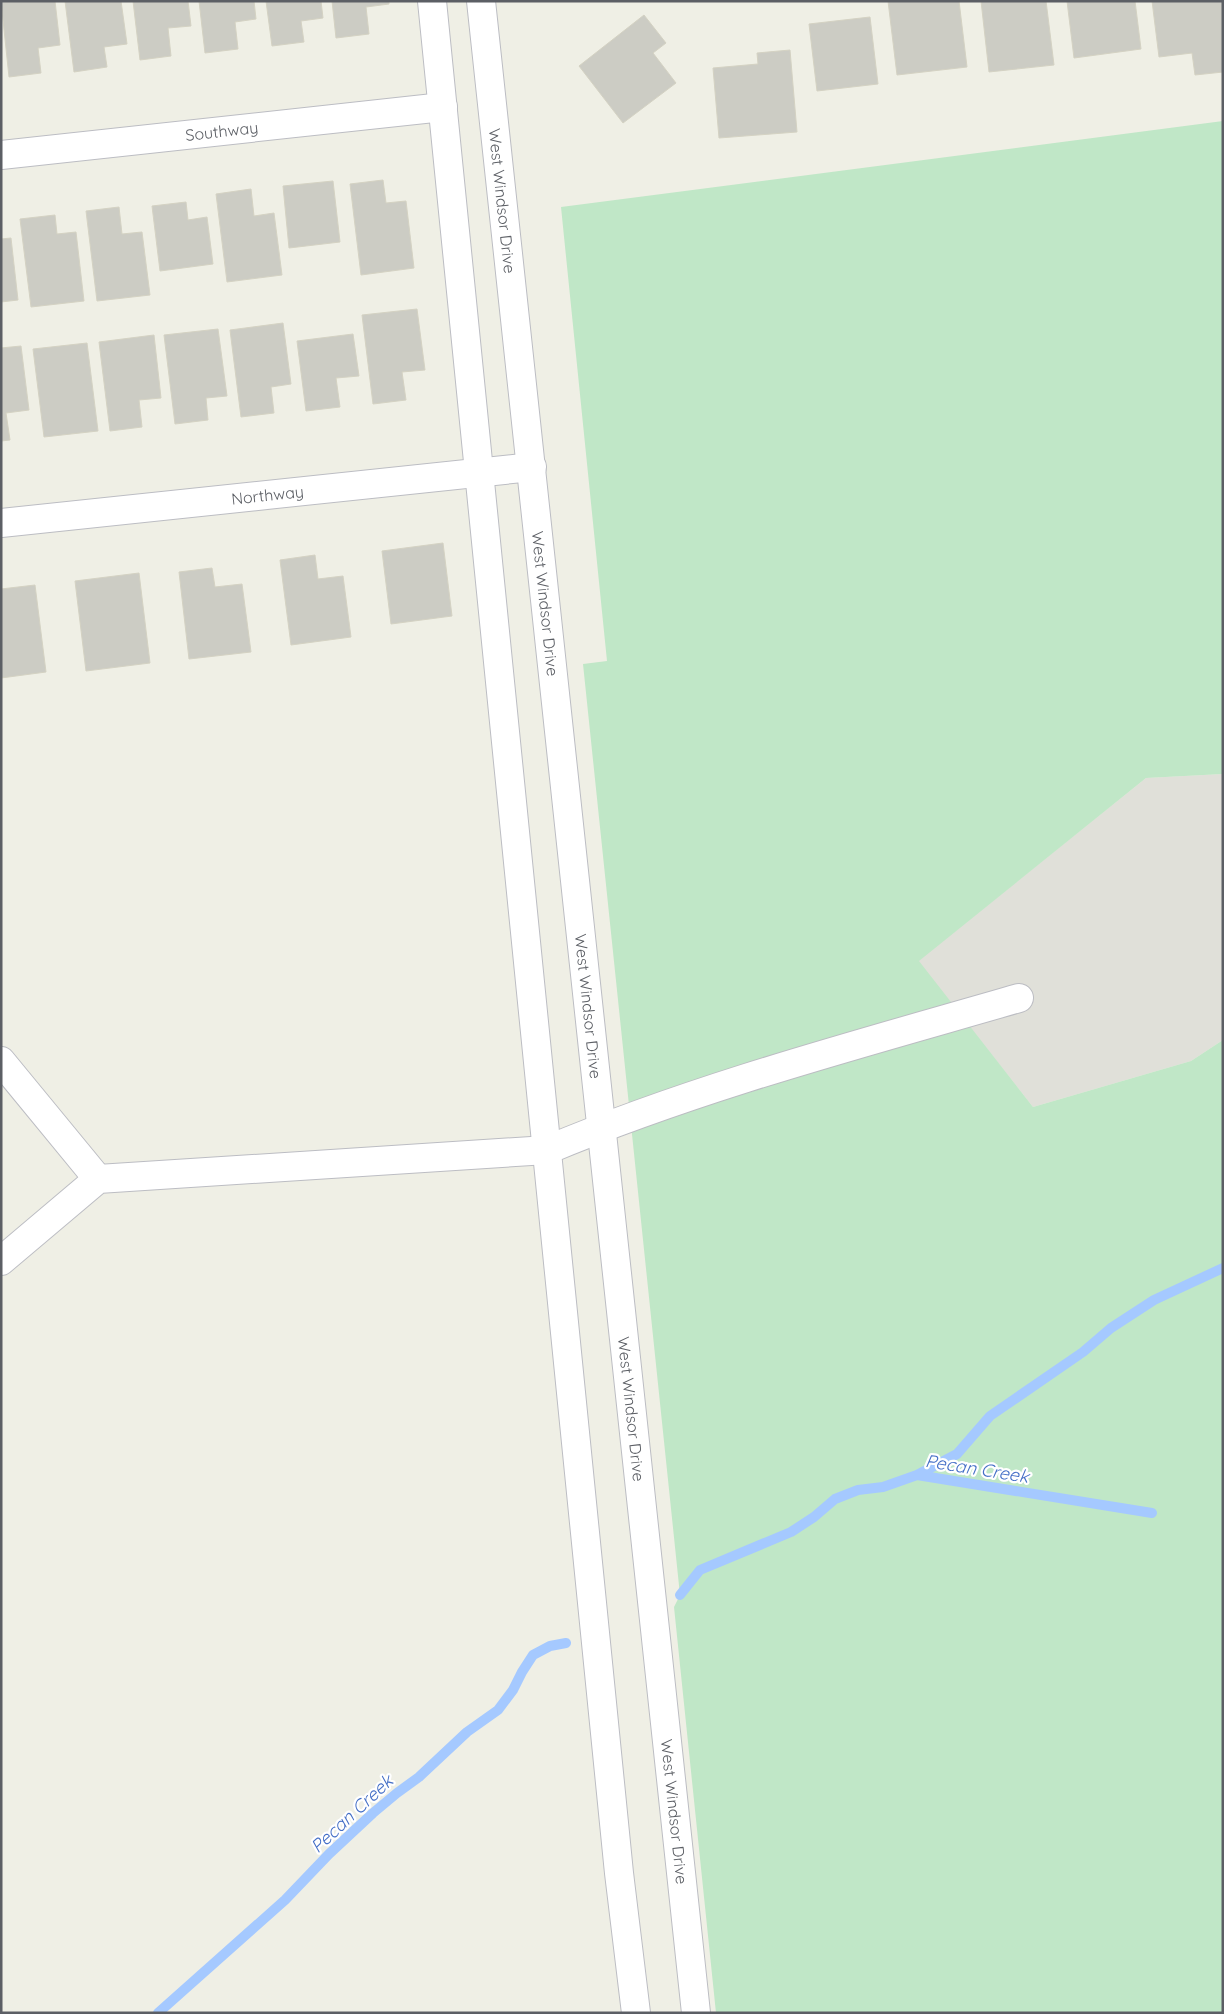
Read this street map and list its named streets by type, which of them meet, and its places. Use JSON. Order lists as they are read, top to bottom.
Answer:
{
  "streets": {
    "street": ["Southway", "West Windsor Drive", "Northway"]
  },
  "crossings": [
    ["West Windsor Drive", "Northway"]
  ],
  "water": ["Pecan Creek"]
}
